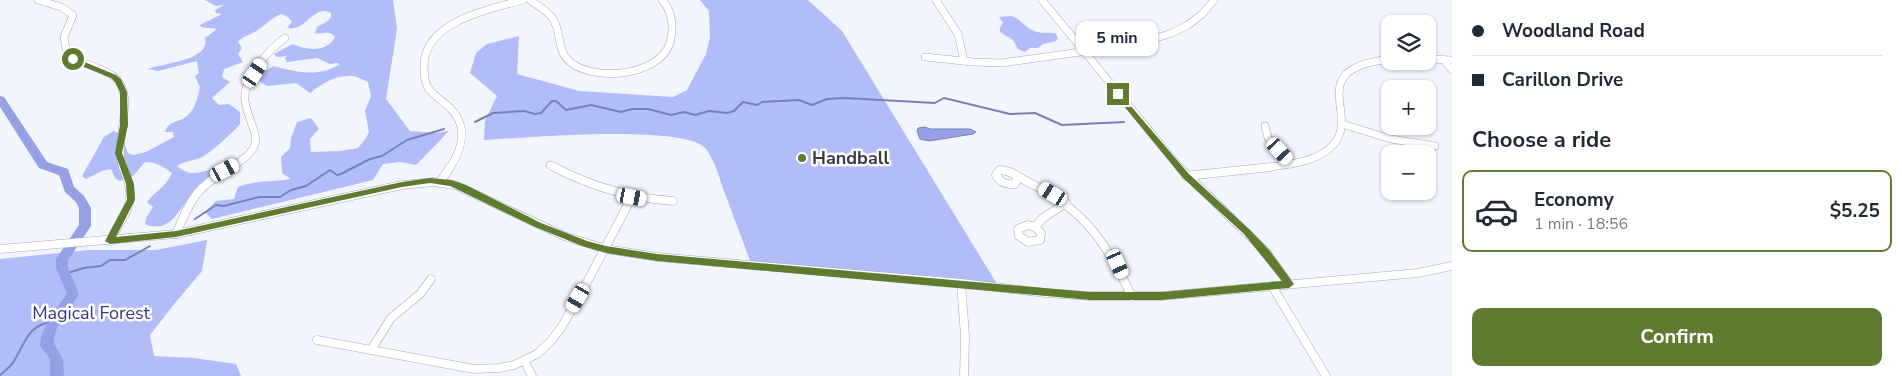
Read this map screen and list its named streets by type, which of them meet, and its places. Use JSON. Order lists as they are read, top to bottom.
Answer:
{
  "parks": ["Magical Forest"],
  "places": ["Handball"],
  "page": {
    "banner": ["Woodland Road", "Carillon Drive"],
    "map_buttons": ["+", "−"],
    "bubble": "5 min",
    "heading": "Choose a ride",
    "list": [
      {
        "name": "Economy",
        "note": "1 min · 18:56",
        "value": "$5.25"
      }
    ],
    "buttons": "Confirm"
  }
}
